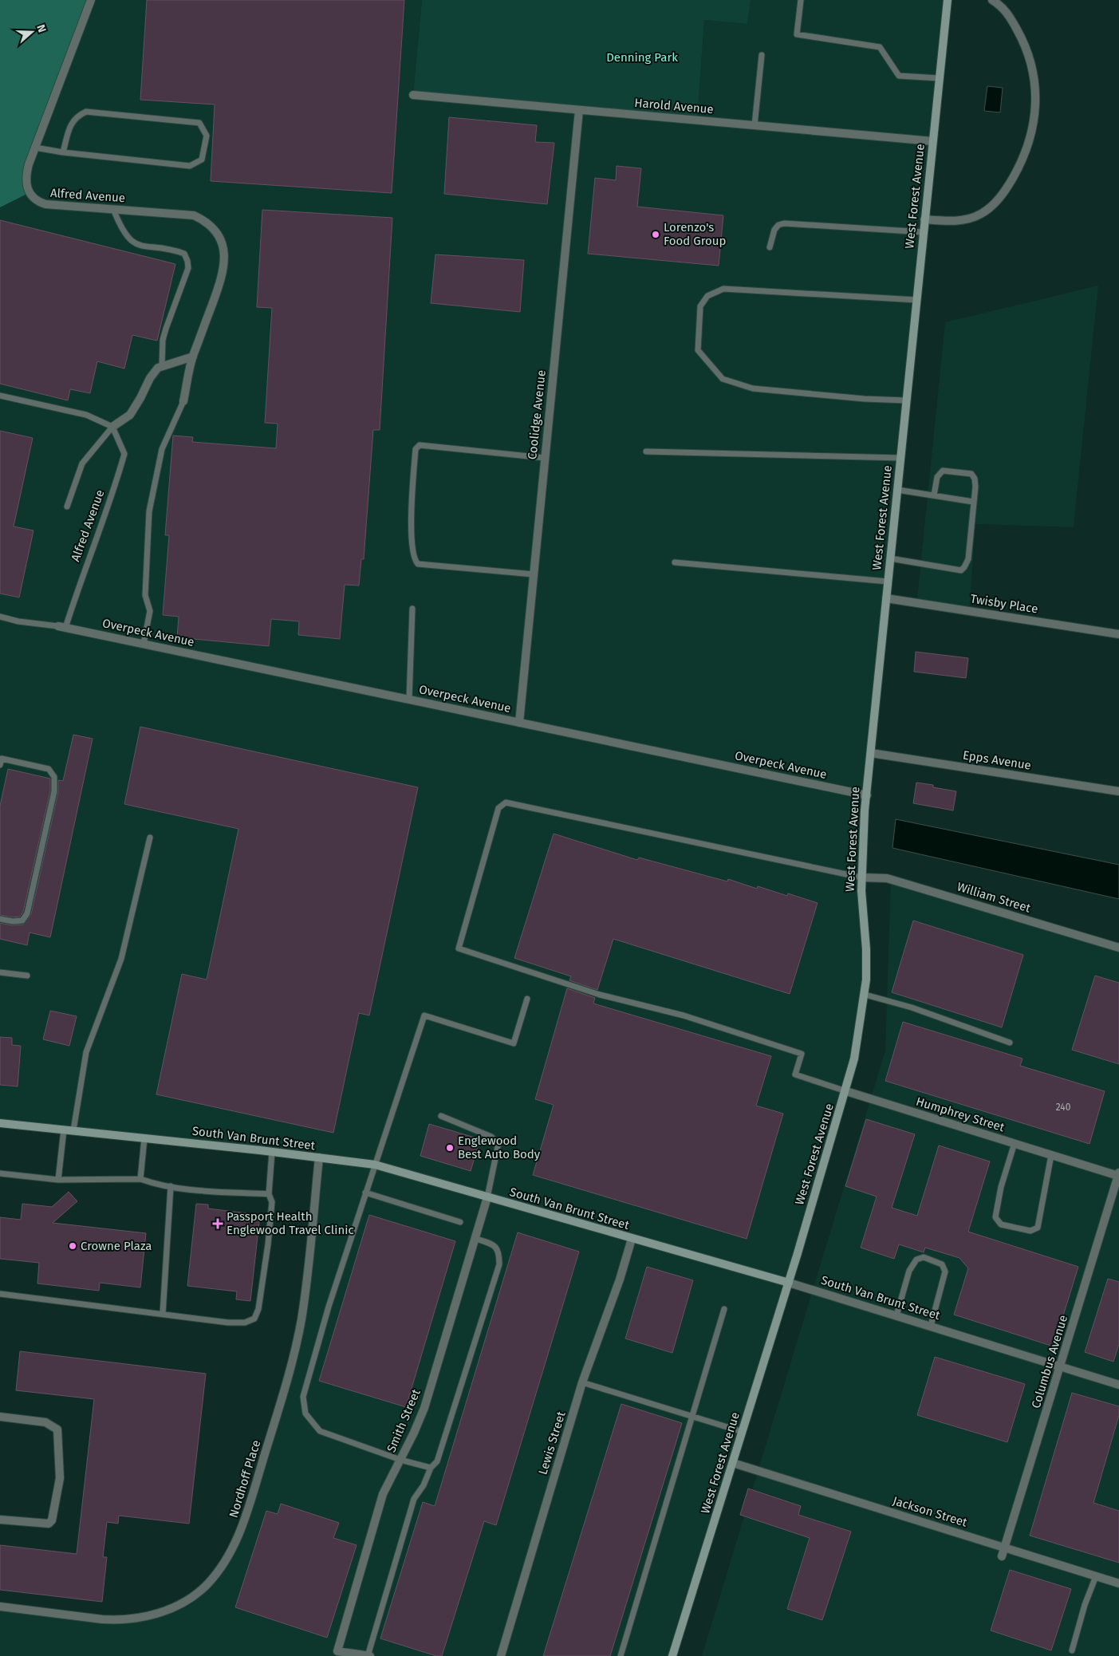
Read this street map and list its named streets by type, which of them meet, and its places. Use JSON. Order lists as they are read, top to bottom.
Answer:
{
  "streets": {
    "street": [
      "Harold Avenue",
      "Alfred Avenue",
      "West Forest Avenue",
      "Coolidge Avenue",
      "Twisby Place",
      "Overpeck Avenue",
      "Epps Avenue",
      "William Street",
      "Humphrey Street",
      "South Van Brunt Street",
      "Columbus Avenue",
      "Smith Street",
      "Lewis Street",
      "Nordhoff Place",
      "Jackson Street"
    ]
  },
  "crossings": [
    ["Harold Avenue", "West Forest Avenue"],
    ["Harold Avenue", "Coolidge Avenue"],
    ["Alfred Avenue", "Overpeck Avenue"],
    ["West Forest Avenue", "Twisby Place"],
    ["West Forest Avenue", "Overpeck Avenue"],
    ["West Forest Avenue", "Epps Avenue"],
    ["West Forest Avenue", "William Street"],
    ["West Forest Avenue", "Humphrey Street"],
    ["West Forest Avenue", "South Van Brunt Street"],
    ["West Forest Avenue", "Jackson Street"],
    ["Coolidge Avenue", "Overpeck Avenue"],
    ["William Street", "Humphrey Street"],
    ["Humphrey Street", "Columbus Avenue"],
    ["South Van Brunt Street", "Columbus Avenue"],
    ["South Van Brunt Street", "Smith Street"],
    ["South Van Brunt Street", "Lewis Street"],
    ["South Van Brunt Street", "Nordhoff Place"],
    ["Columbus Avenue", "Jackson Street"]
  ],
  "parks": ["Denning Park"],
  "places": {
    "other": ["Lorenzo's Food Group", "Englewood Best Auto Body", "Crowne Plaza"],
    "health": ["Passport Health Englewood Travel Clinic"]
  },
  "house_numbers": ["240"],
  "north": "right"
}
